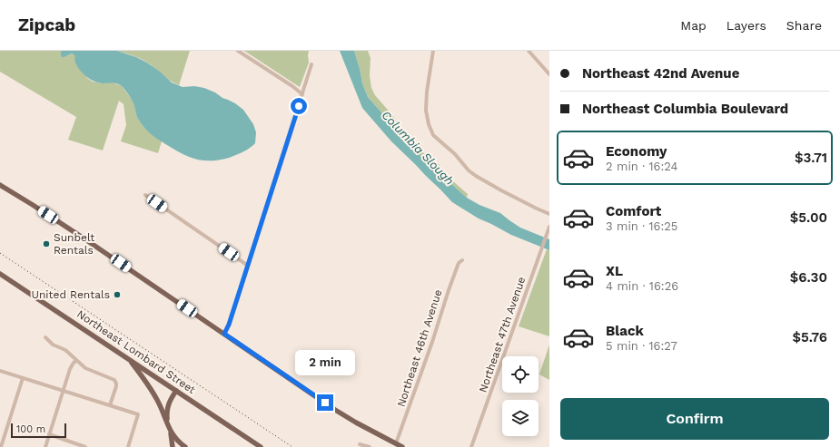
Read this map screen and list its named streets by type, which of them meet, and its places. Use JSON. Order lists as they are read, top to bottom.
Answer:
{
  "streets": {
    "main road": ["Northeast Lombard Street"],
    "street": ["Northeast 47th Avenue", "Northeast 46th Avenue"]
  },
  "water": ["Columbia Slough"],
  "places": ["Sunbelt Rentals", "United Rentals"],
  "scale_bar": "100 m",
  "page": {
    "header": "Zipcab",
    "nav": ["Map", "Layers", "Share"],
    "banner": ["Northeast 42nd Avenue", "Northeast Columbia Boulevard"],
    "list": [
      {
        "name": "Economy",
        "note": "2 min · 16:24",
        "value": "$3.71"
      },
      {
        "name": "Comfort",
        "note": "3 min · 16:25",
        "value": "$5.00"
      },
      {
        "name": "XL",
        "note": "4 min · 16:26",
        "value": "$6.30"
      },
      {
        "name": "Black",
        "note": "5 min · 16:27",
        "value": "$5.76"
      }
    ],
    "bubble": "2 min",
    "buttons": "Confirm",
    "scale": "100 m"
  }
}
